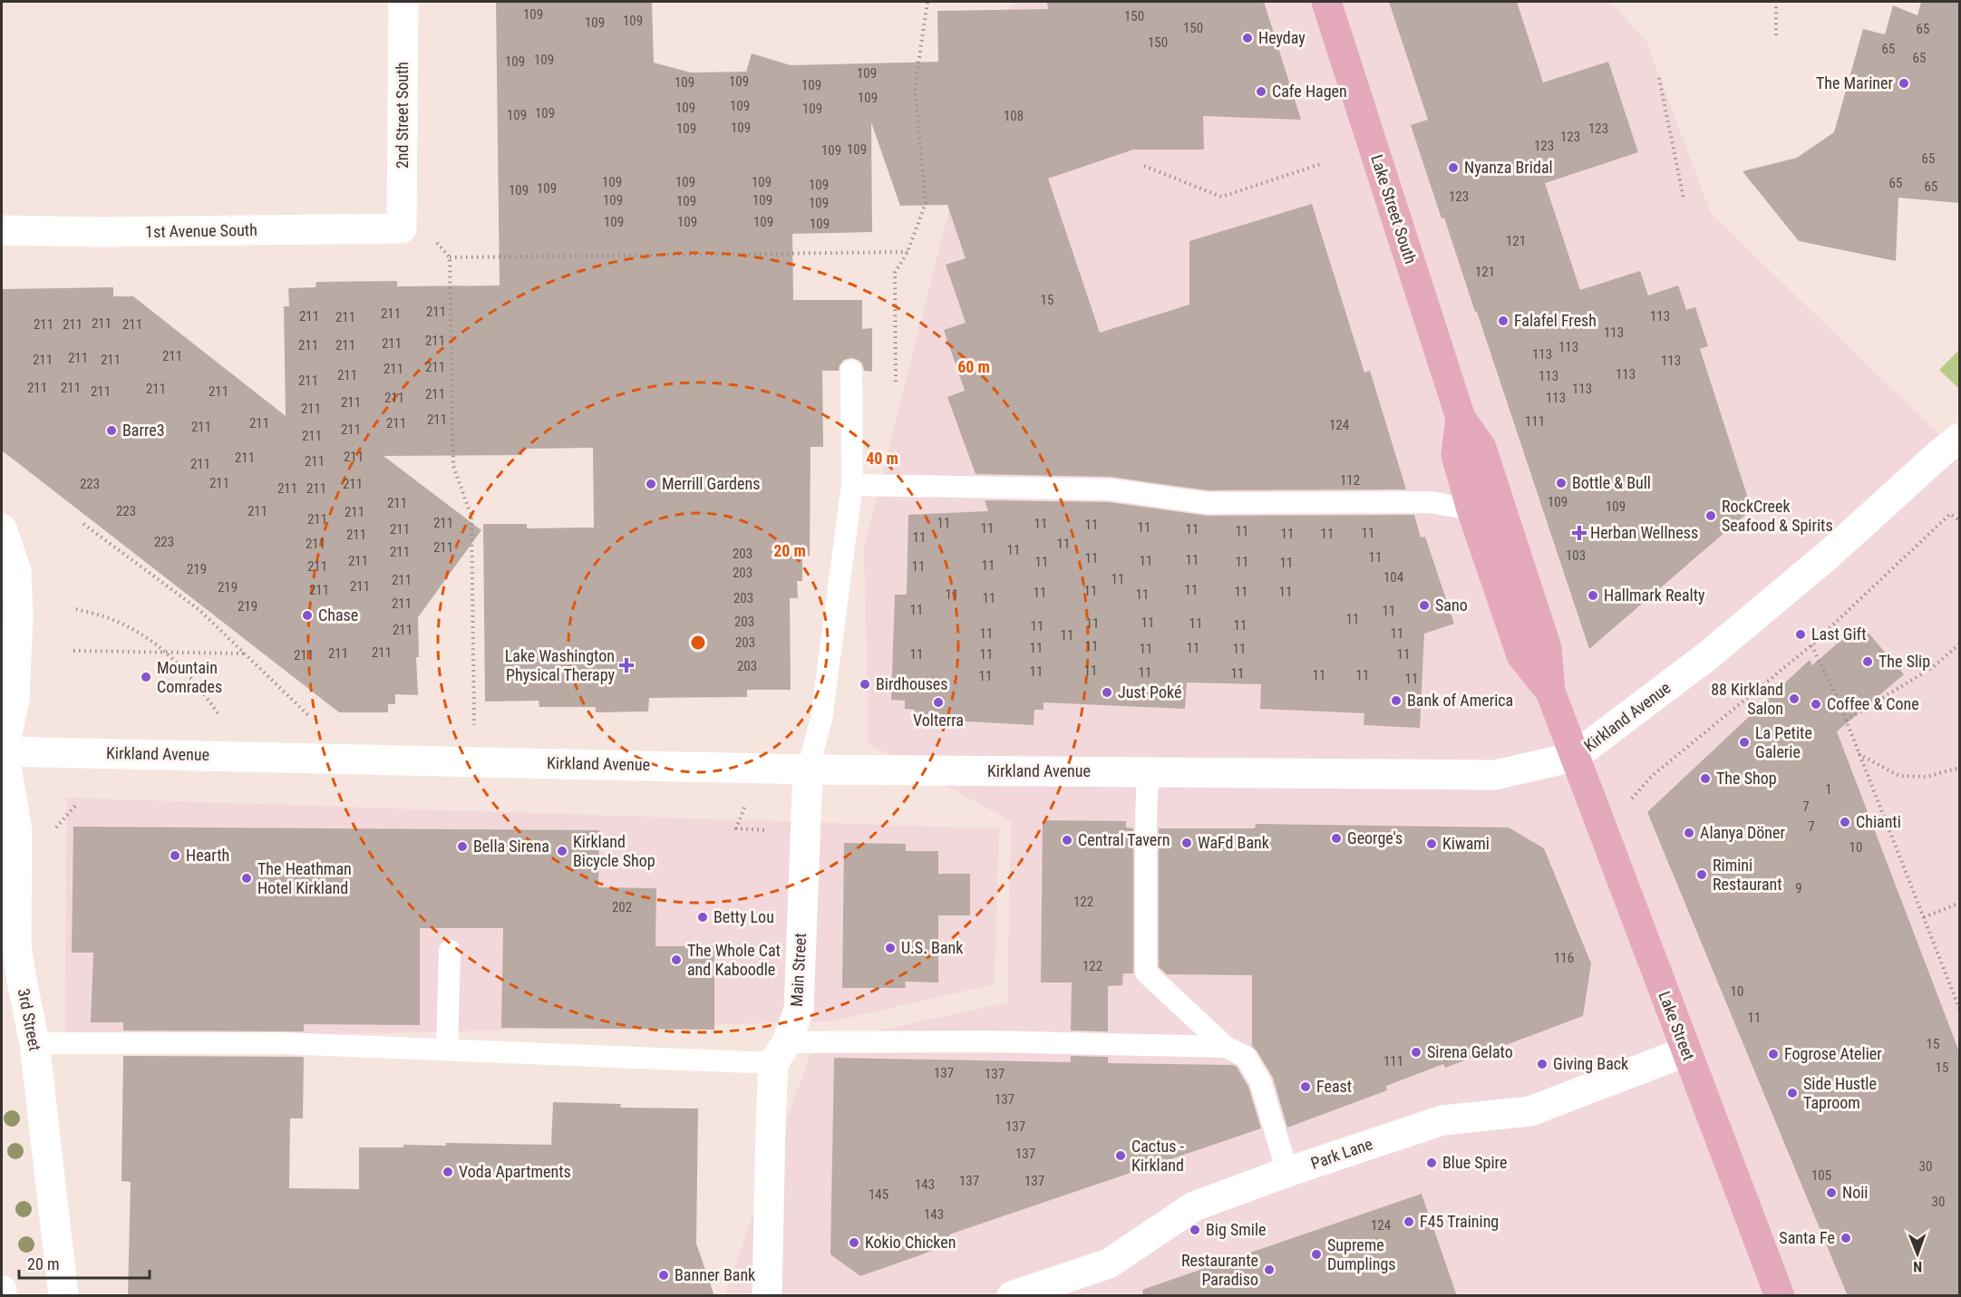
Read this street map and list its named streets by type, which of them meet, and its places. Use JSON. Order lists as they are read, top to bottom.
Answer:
{
  "streets": {
    "main road": ["Lake Street South", "Lake Street"],
    "street": [
      "2nd Street South",
      "1st Avenue South",
      "Kirkland Avenue",
      "Main Street",
      "3rd Street",
      "Park Lane"
    ]
  },
  "crossings": [
    ["2nd Street South", "1st Avenue South"],
    ["Lake Street South", "Kirkland Avenue"],
    ["Lake Street South", "Lake Street"],
    ["Kirkland Avenue", "Main Street"],
    ["Kirkland Avenue", "3rd Street"],
    ["Kirkland Avenue", "Lake Street"],
    ["Lake Street", "Park Lane"]
  ],
  "places": {
    "other": [
      "Heyday",
      "The Mariner",
      "Cafe Hagen",
      "Nyanza Bridal",
      "Falafel Fresh",
      "Barre3",
      "Bottle & Bull",
      "Merrill Gardens",
      "RockCreek Seafood & Spirits",
      "Hallmark Realty",
      "Sano",
      "Chase",
      "Last Gift",
      "The Slip",
      "Mountain Comrades",
      "Birdhouses",
      "Just Poké",
      "88 Kirkland Salon",
      "Bank of America",
      "Volterra",
      "Coffee & Cone",
      "La Petite Galerie",
      "The Shop",
      "Chianti",
      "Alanya Döner",
      "George's",
      "Central Tavern",
      "WaFd Bank",
      "Kiwami",
      "Bella Sirena",
      "Kirkland Bicycle Shop",
      "Hearth",
      "Rimini Restaurant",
      "The Heathman Hotel Kirkland",
      "Betty Lou",
      "U.S. Bank",
      "The Whole Cat and Kaboodle",
      "Sirena Gelato",
      "Fogrose Atelier",
      "Giving Back",
      "Feast",
      "Side Hustle Taproom",
      "Cactus - Kirkland",
      "Blue Spire",
      "Voda Apartments",
      "Noii",
      "F45 Training",
      "Big Smile",
      "Santa Fe",
      "Kokio Chicken",
      "Supreme Dumplings",
      "Restaurante Paradiso",
      "Banner Bank"
    ],
    "health": ["Herban Wellness", "Lake Washington Physical Therapy"]
  },
  "house_numbers": [
    "109",
    "150",
    "109",
    "109",
    "150",
    "65",
    "150",
    "65",
    "65",
    "109",
    "109",
    "109",
    "109",
    "109",
    "109",
    "109",
    "109",
    "109",
    "109",
    "109",
    "109",
    "108",
    "109",
    "109",
    "123",
    "123",
    "123",
    "109",
    "109",
    "65",
    "109",
    "109",
    "109",
    "65",
    "109",
    "65",
    "109",
    "109",
    "123",
    "109",
    "109",
    "109",
    "109",
    "109",
    "109",
    "109",
    "109",
    "121",
    "121",
    "15",
    "211",
    "211",
    "211",
    "113",
    "211",
    "211",
    "211",
    "211",
    "211",
    "113",
    "211",
    "211",
    "211",
    "211",
    "113",
    "113",
    "211",
    "211",
    "211",
    "211",
    "113",
    "211",
    "211",
    "113",
    "211",
    "113",
    "211",
    "211",
    "211",
    "211",
    "113",
    "211",
    "211",
    "211",
    "211",
    "113",
    "211",
    "211",
    "211",
    "111",
    "211",
    "211",
    "124",
    "211",
    "211",
    "211",
    "211",
    "211",
    "211",
    "211",
    "112",
    "211",
    "223",
    "211",
    "211",
    "211",
    "109",
    "211",
    "109",
    "223",
    "211",
    "211",
    "211",
    "211",
    "11",
    "11",
    "11",
    "11",
    "11",
    "211",
    "11",
    "11",
    "11",
    "11",
    "11",
    "211",
    "11",
    "223",
    "211",
    "11",
    "211",
    "11",
    "211",
    "203",
    "103",
    "11",
    "11",
    "11",
    "211",
    "11",
    "11",
    "11",
    "11",
    "11",
    "211",
    "11",
    "219",
    "203",
    "104",
    "11",
    "211",
    "211",
    "219",
    "211",
    "11",
    "11",
    "11",
    "11",
    "11",
    "11",
    "11",
    "203",
    "11",
    "211",
    "219",
    "11",
    "11",
    "11",
    "203",
    "11",
    "11",
    "11",
    "11",
    "11",
    "211",
    "11",
    "11",
    "11",
    "203",
    "11",
    "11",
    "11",
    "11",
    "11",
    "211",
    "211",
    "11",
    "11",
    "11",
    "211",
    "203",
    "11",
    "11",
    "11",
    "11",
    "11",
    "11",
    "11",
    "11",
    "1",
    "7",
    "7",
    "10",
    "9",
    "122",
    "202",
    "116",
    "122",
    "10",
    "11",
    "15",
    "111",
    "15",
    "137",
    "137",
    "137",
    "137",
    "137",
    "30",
    "105",
    "137",
    "137",
    "143",
    "145",
    "30",
    "143",
    "124"
  ],
  "scale_bar": "20 m",
  "north": "bottom",
  "rings": ["60 m", "40 m", "20 m"]
}
